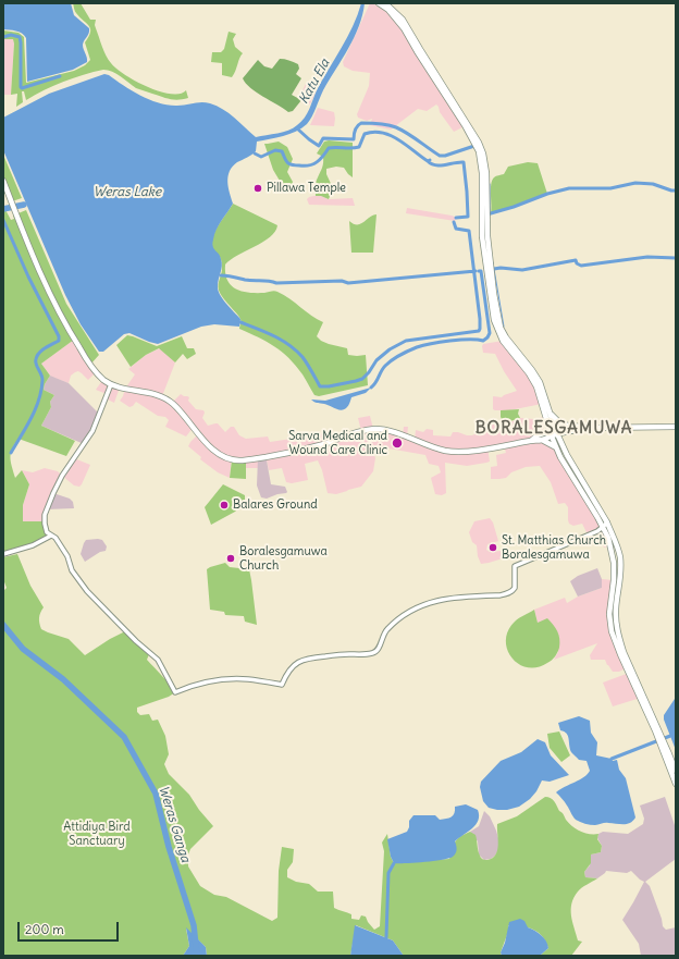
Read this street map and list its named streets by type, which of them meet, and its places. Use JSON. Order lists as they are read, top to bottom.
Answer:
{
  "districts": ["BORALESGAMUWA"],
  "water": ["Katu Ela", "Weras Lake", "Weras Ganga"],
  "parks": ["Attidiya Bird Sanctuary"],
  "places": [
    "Pillawa Temple",
    "Sarva Medical and Wound Care Clinic",
    "Balares Ground",
    "St. Matthias Church Boralesgamuwa",
    "Boralesgamuwa Church"
  ],
  "scale_bar": "200 m"
}
